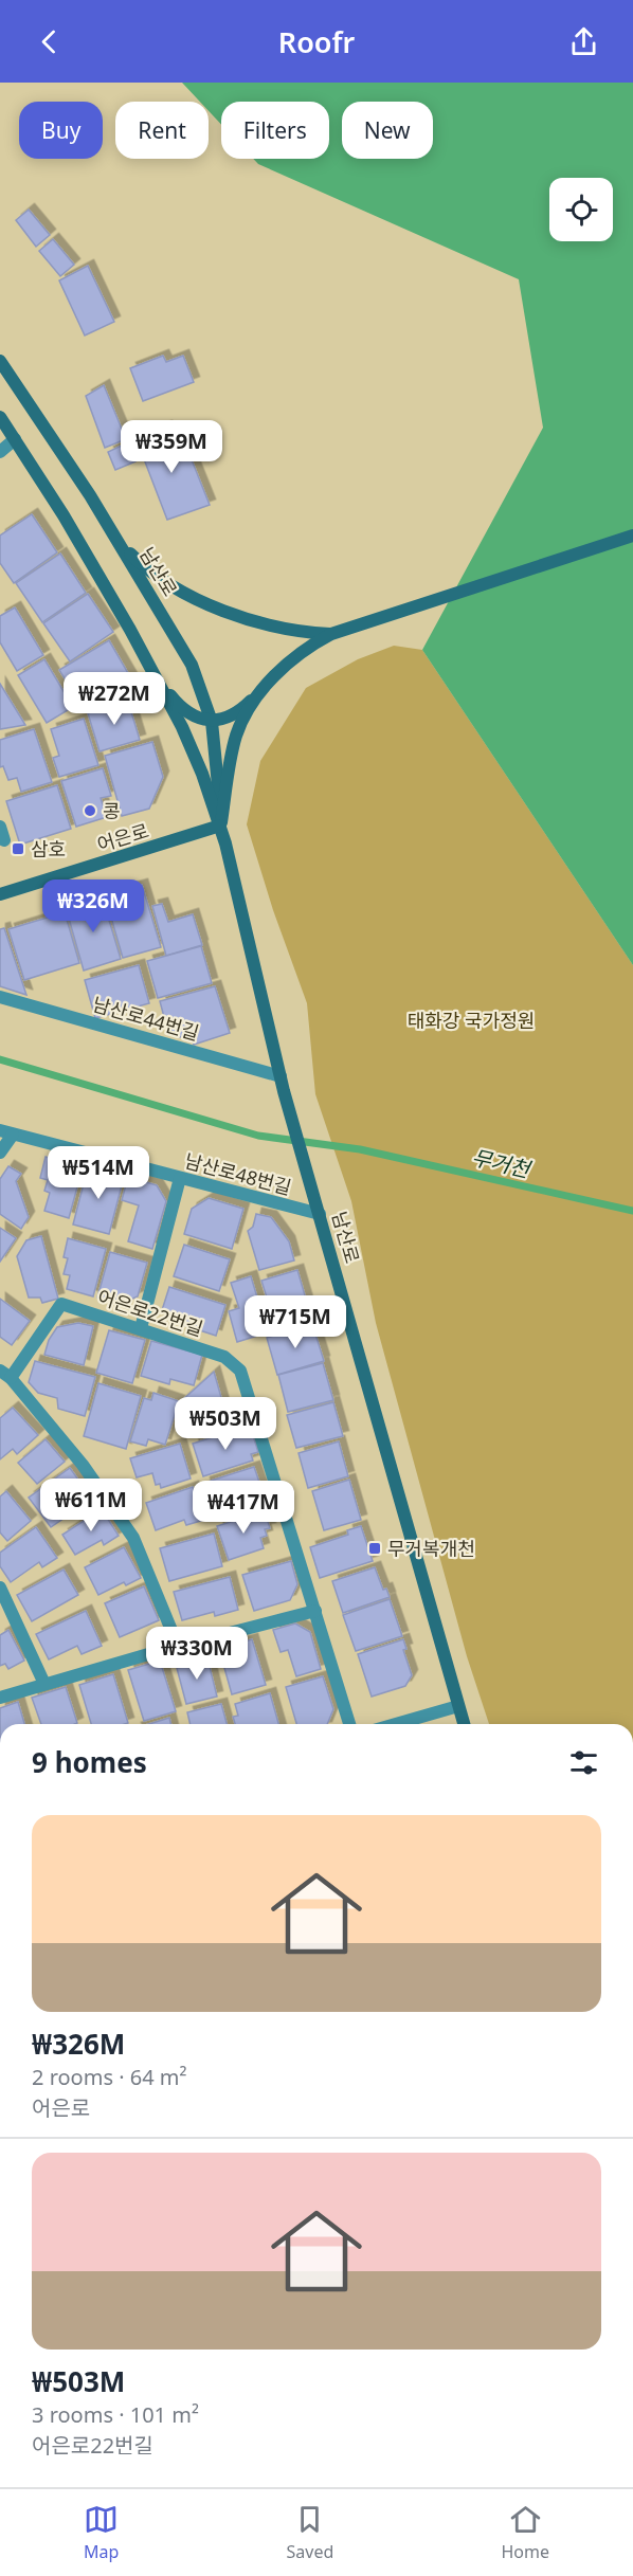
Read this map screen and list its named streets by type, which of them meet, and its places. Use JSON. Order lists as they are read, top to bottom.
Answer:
{
  "streets": {
    "main road": ["남산로", "어은로"],
    "street": ["남산로44번길", "남산로48번길", "어은로22번길"]
  },
  "crossings": [
    ["남산로", "어은로"],
    ["남산로", "남산로44번길"],
    ["남산로", "남산로48번길"]
  ],
  "water": ["무거천"],
  "parks": ["태화강 국가정원"],
  "places": {
    "other": ["콩"],
    "transit": ["삼호", "무거복개천"]
  },
  "page": {
    "header": "Roofr",
    "chip": [
      "Buy",
      "Rent",
      "Filters",
      "New"
    ],
    "price": [
      "₩359M",
      "₩272M",
      "₩326M",
      "₩514M",
      "₩715M",
      "₩503M",
      "₩611M",
      "₩417M",
      "₩330M"
    ],
    "heading": "9 homes",
    "list": [
      {
        "name": "₩326M",
        "note": "2 rooms · 64 m² · 어은로"
      },
      {
        "name": "₩503M",
        "note": "3 rooms · 101 m² · 어은로22번길"
      }
    ],
    "tabs": ["Map", "Saved", "Home"]
  }
}
